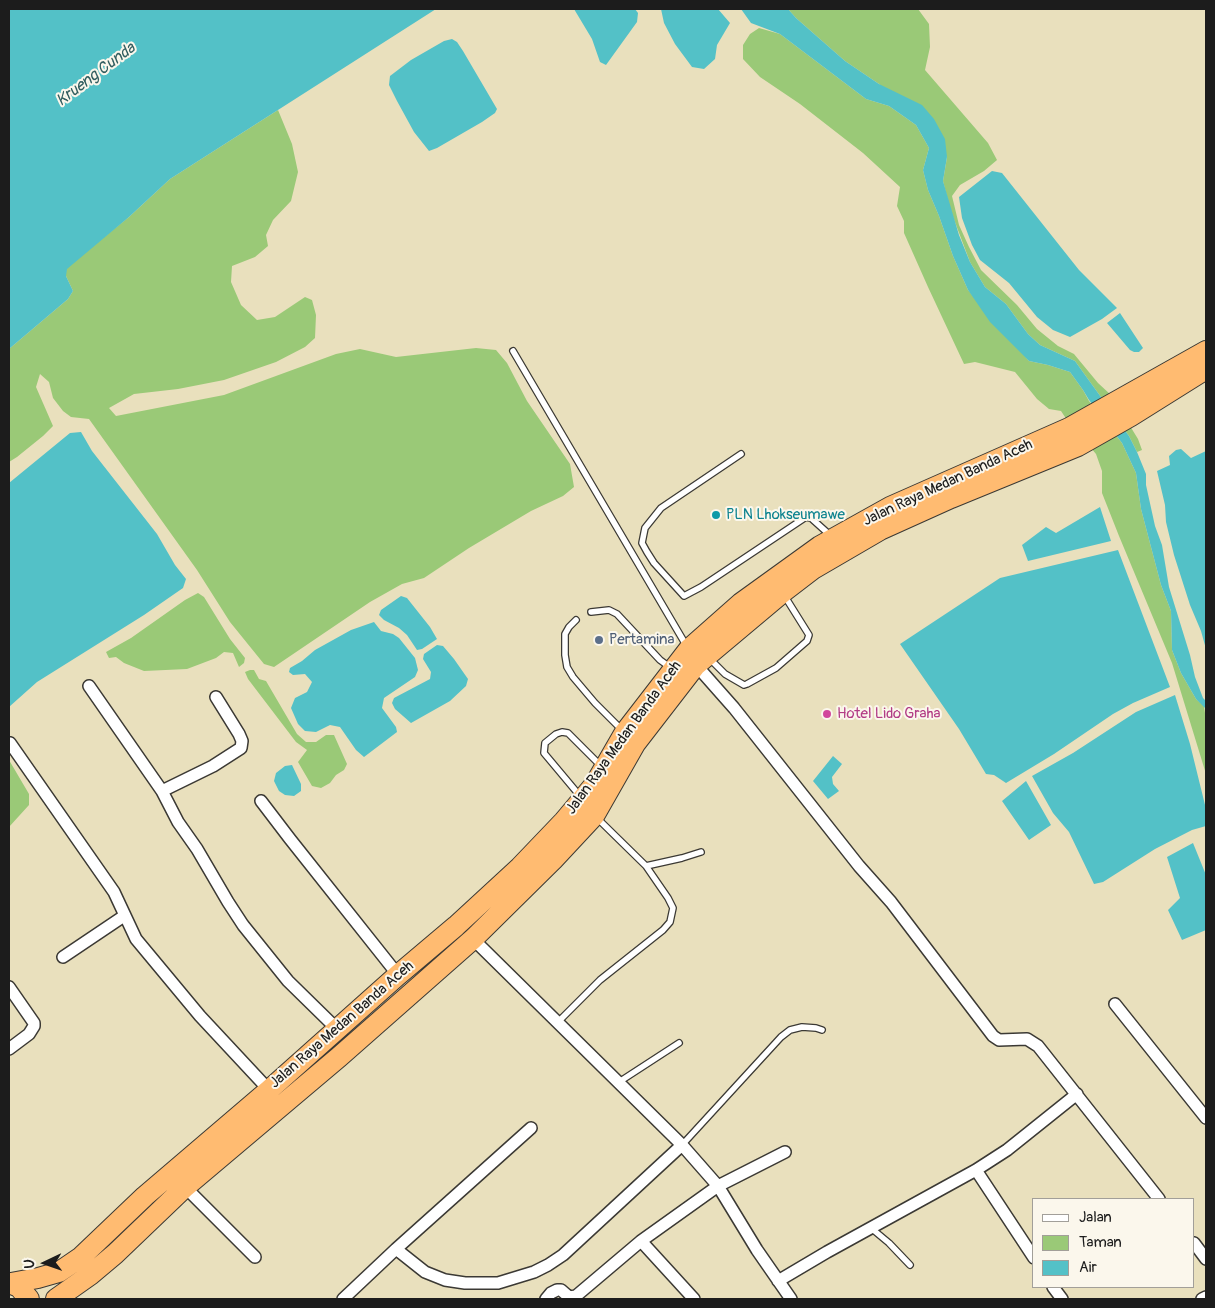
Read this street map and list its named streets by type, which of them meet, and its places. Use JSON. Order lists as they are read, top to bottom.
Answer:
{
  "streets": {
    "highway": ["Jalan Raya Medan Banda Aceh"]
  },
  "water": ["Krueng Cunda"],
  "places": ["PLN Lhokseumawe", "Pertamina", "Hotel Lido Graha"],
  "legend": ["Jalan", "Taman", "Air"],
  "north": "left"
}
